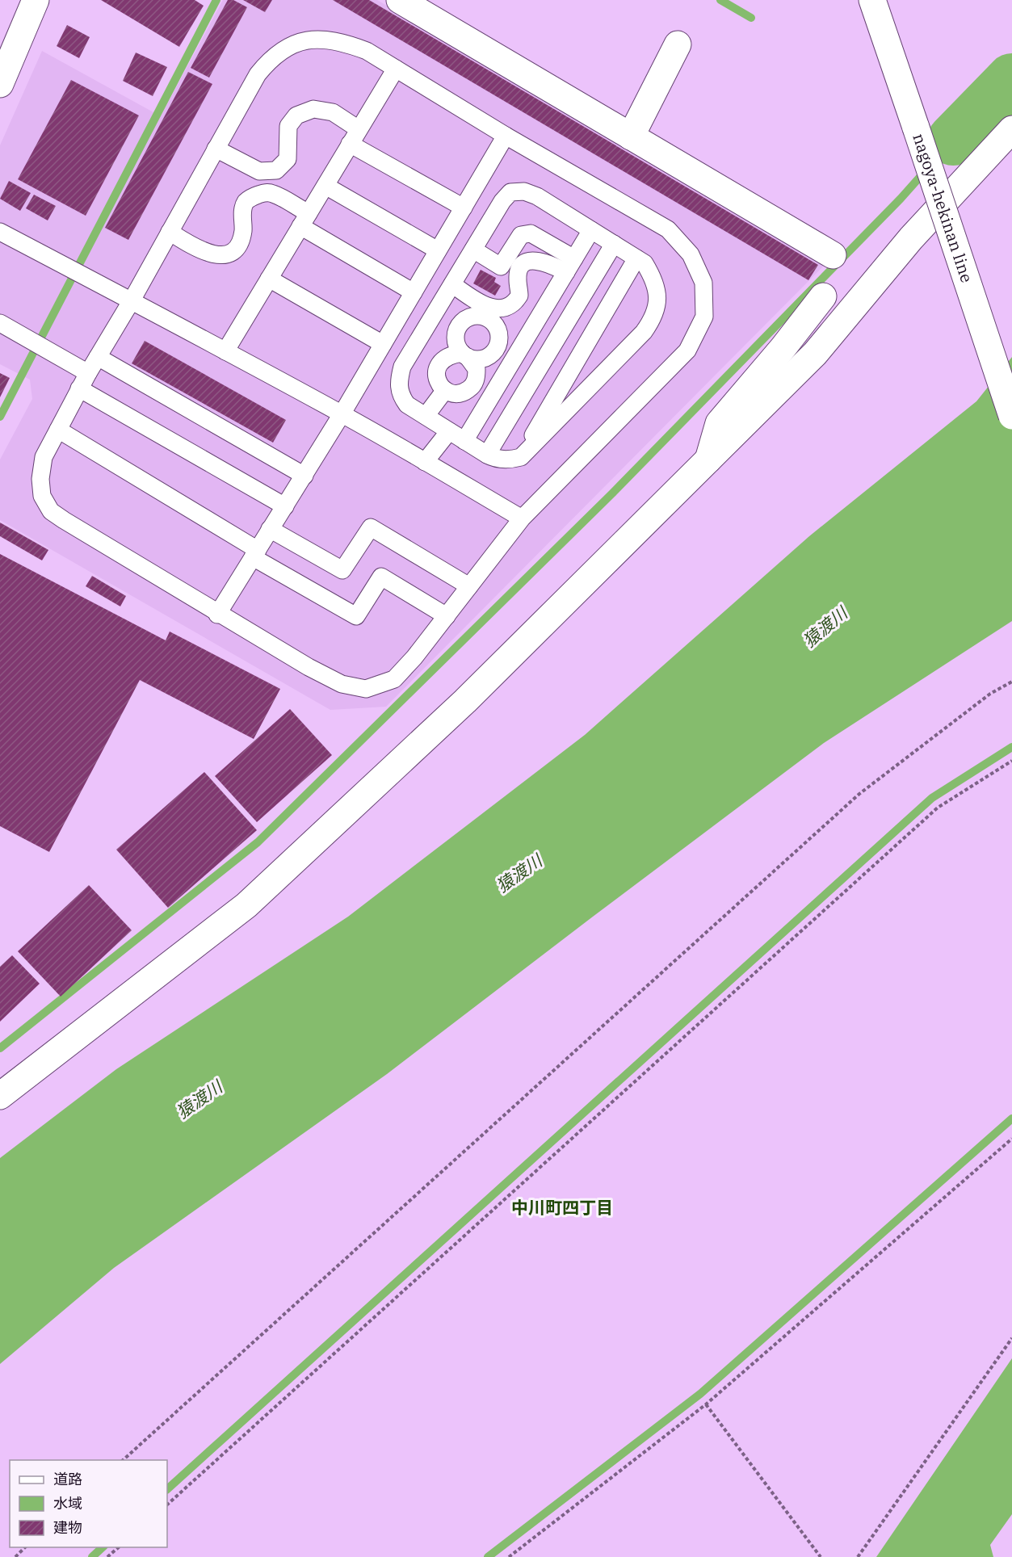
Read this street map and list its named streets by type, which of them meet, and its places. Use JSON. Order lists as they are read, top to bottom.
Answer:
{
  "streets": {
    "street": ["nagoya-hekinan line"]
  },
  "districts": ["中川町四丁目"],
  "water": ["猿渡川"],
  "legend": ["道路", "水域", "建物"]
}
